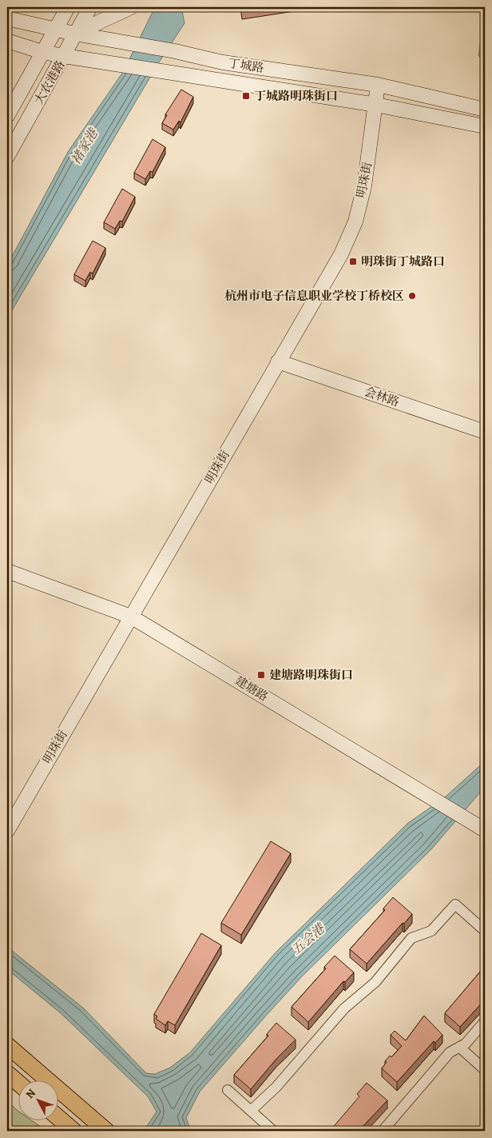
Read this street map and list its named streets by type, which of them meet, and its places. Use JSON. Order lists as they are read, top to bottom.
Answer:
{
  "streets": {
    "street": [
      "丁城路",
      "大农港路",
      "明珠街",
      "会林路",
      "建塘路"
    ]
  },
  "crossings": [
    ["丁城路", "大农港路"],
    ["丁城路", "明珠街"],
    ["明珠街", "会林路"],
    ["明珠街", "建塘路"]
  ],
  "water": ["褚家港", "五会港"],
  "places": {
    "transit": ["丁城路明珠街口", "明珠街丁城路口", "建塘路明珠街口"],
    "other": ["杭州市电子信息职业学校丁桥校区"]
  },
  "north": "top left"
}
